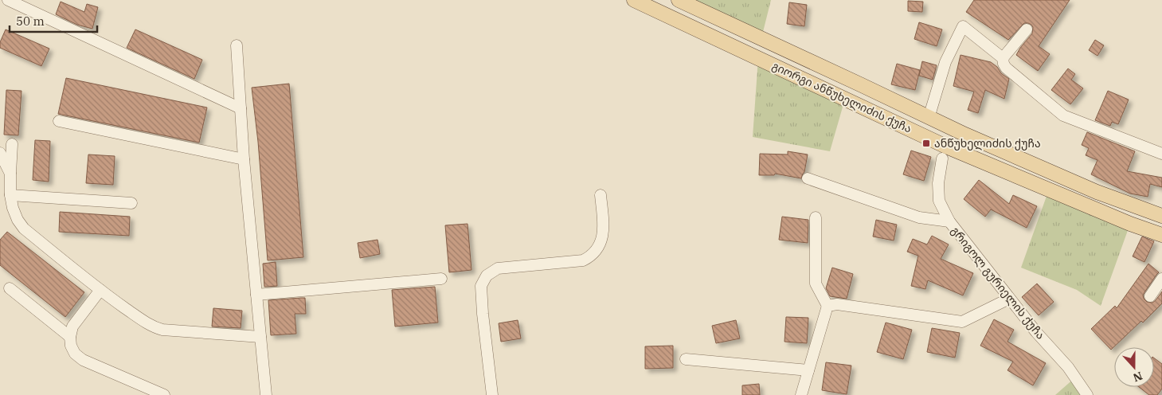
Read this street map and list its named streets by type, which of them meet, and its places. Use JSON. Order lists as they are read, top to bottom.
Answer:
{
  "streets": {
    "main road": ["გიორგი ანწუხელიძის ქუჩა"],
    "street": ["გრიგოლ გურიელის ქუჩა"]
  },
  "places": {
    "transit": ["ანწუხელიძის ქუჩა"]
  },
  "scale_bar": "50 m",
  "north": "bottom"
}
